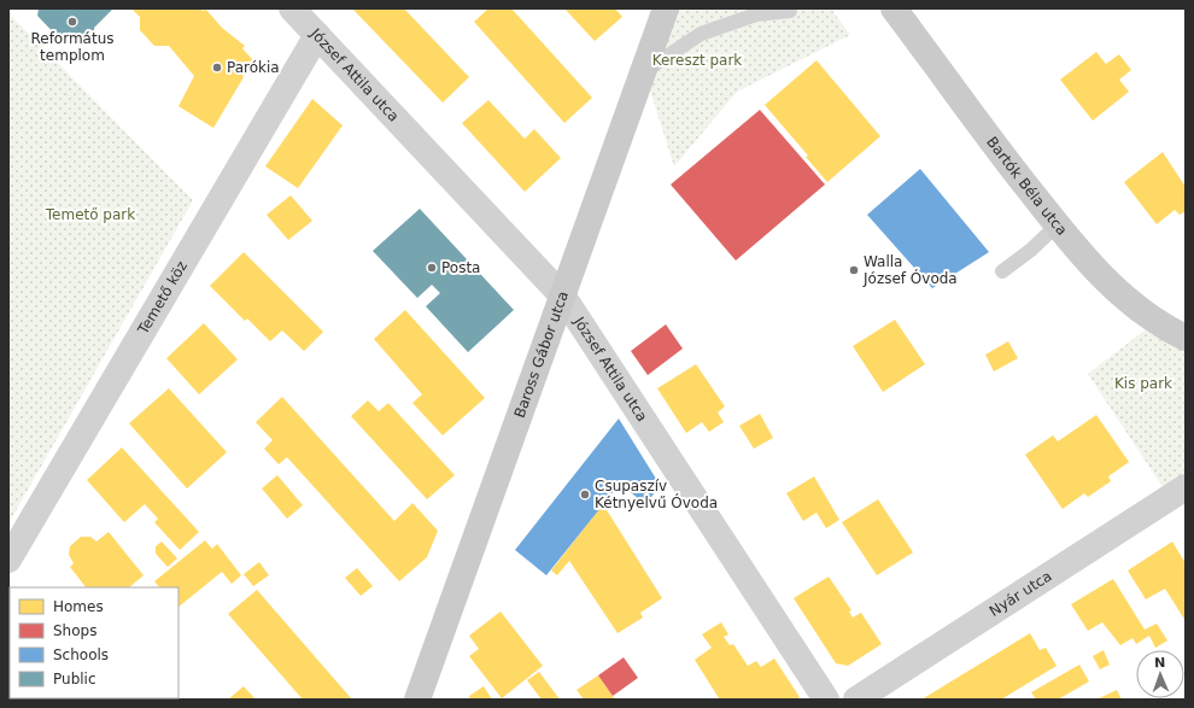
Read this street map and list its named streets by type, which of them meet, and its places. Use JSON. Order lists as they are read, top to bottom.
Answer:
{
  "streets": {
    "main road": ["Bartók Béla utca", "Baross Gábor utca"],
    "street": ["József Attila utca", "Temető köz", "Nyár utca"]
  },
  "crossings": [
    ["József Attila utca", "Temető köz"],
    ["József Attila utca", "Baross Gábor utca"]
  ],
  "parks": ["Kereszt park", "Temető park", "Kis park"],
  "places": [
    "Református templom",
    "Parókia",
    "Posta",
    "Walla József Óvoda",
    "Csupaszív Kétnyelvű Óvoda"
  ],
  "legend": [
    "Homes",
    "Shops",
    "Schools",
    "Public"
  ],
  "north": "top"
}
